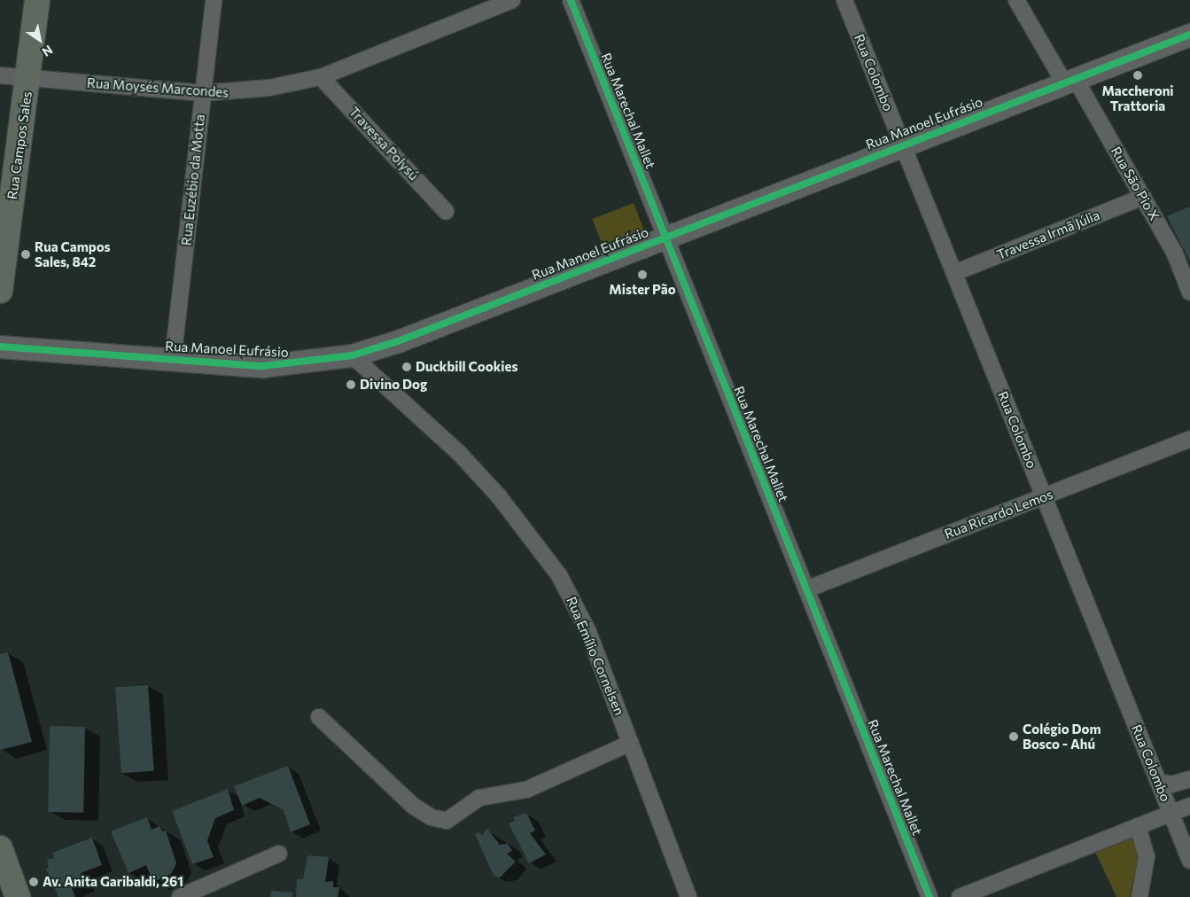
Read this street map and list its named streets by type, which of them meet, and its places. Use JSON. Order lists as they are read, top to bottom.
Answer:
{
  "streets": {
    "main road": ["Rua Campos Sales"],
    "street": [
      "Rua Colombo",
      "Rua Moysés Marcondes",
      "Rua Marechal Mallet",
      "Rua Manoel Eufrásio",
      "Travessa Polysú",
      "Rua Euzébio da Motta",
      "Rua São Pio X",
      "Travessa Irmã Júlia",
      "Rua Ricardo Lemos",
      "Rua Emílio Cornelsen"
    ]
  },
  "crossings": [
    ["Rua Colombo", "Rua Manoel Eufrásio"],
    ["Rua Colombo", "Travessa Irmã Júlia"],
    ["Rua Colombo", "Rua Ricardo Lemos"],
    ["Rua Moysés Marcondes", "Travessa Polysú"],
    ["Rua Moysés Marcondes", "Rua Campos Sales"],
    ["Rua Moysés Marcondes", "Rua Euzébio da Motta"],
    ["Rua Marechal Mallet", "Rua Manoel Eufrásio"],
    ["Rua Marechal Mallet", "Rua Ricardo Lemos"],
    ["Rua Manoel Eufrásio", "Rua Euzébio da Motta"],
    ["Rua Manoel Eufrásio", "Rua São Pio X"],
    ["Rua Manoel Eufrásio", "Rua Emílio Cornelsen"],
    ["Rua São Pio X", "Travessa Irmã Júlia"]
  ],
  "places": [
    "Maccheroni Trattoria",
    "Rua Campos Sales, 842",
    "Mister Pão",
    "Duckbill Cookies",
    "Divino Dog",
    "Colégio Dom Bosco - Ahú",
    "Av. Anita Garibaldi, 261"
  ],
  "north": "bottom right"
}
